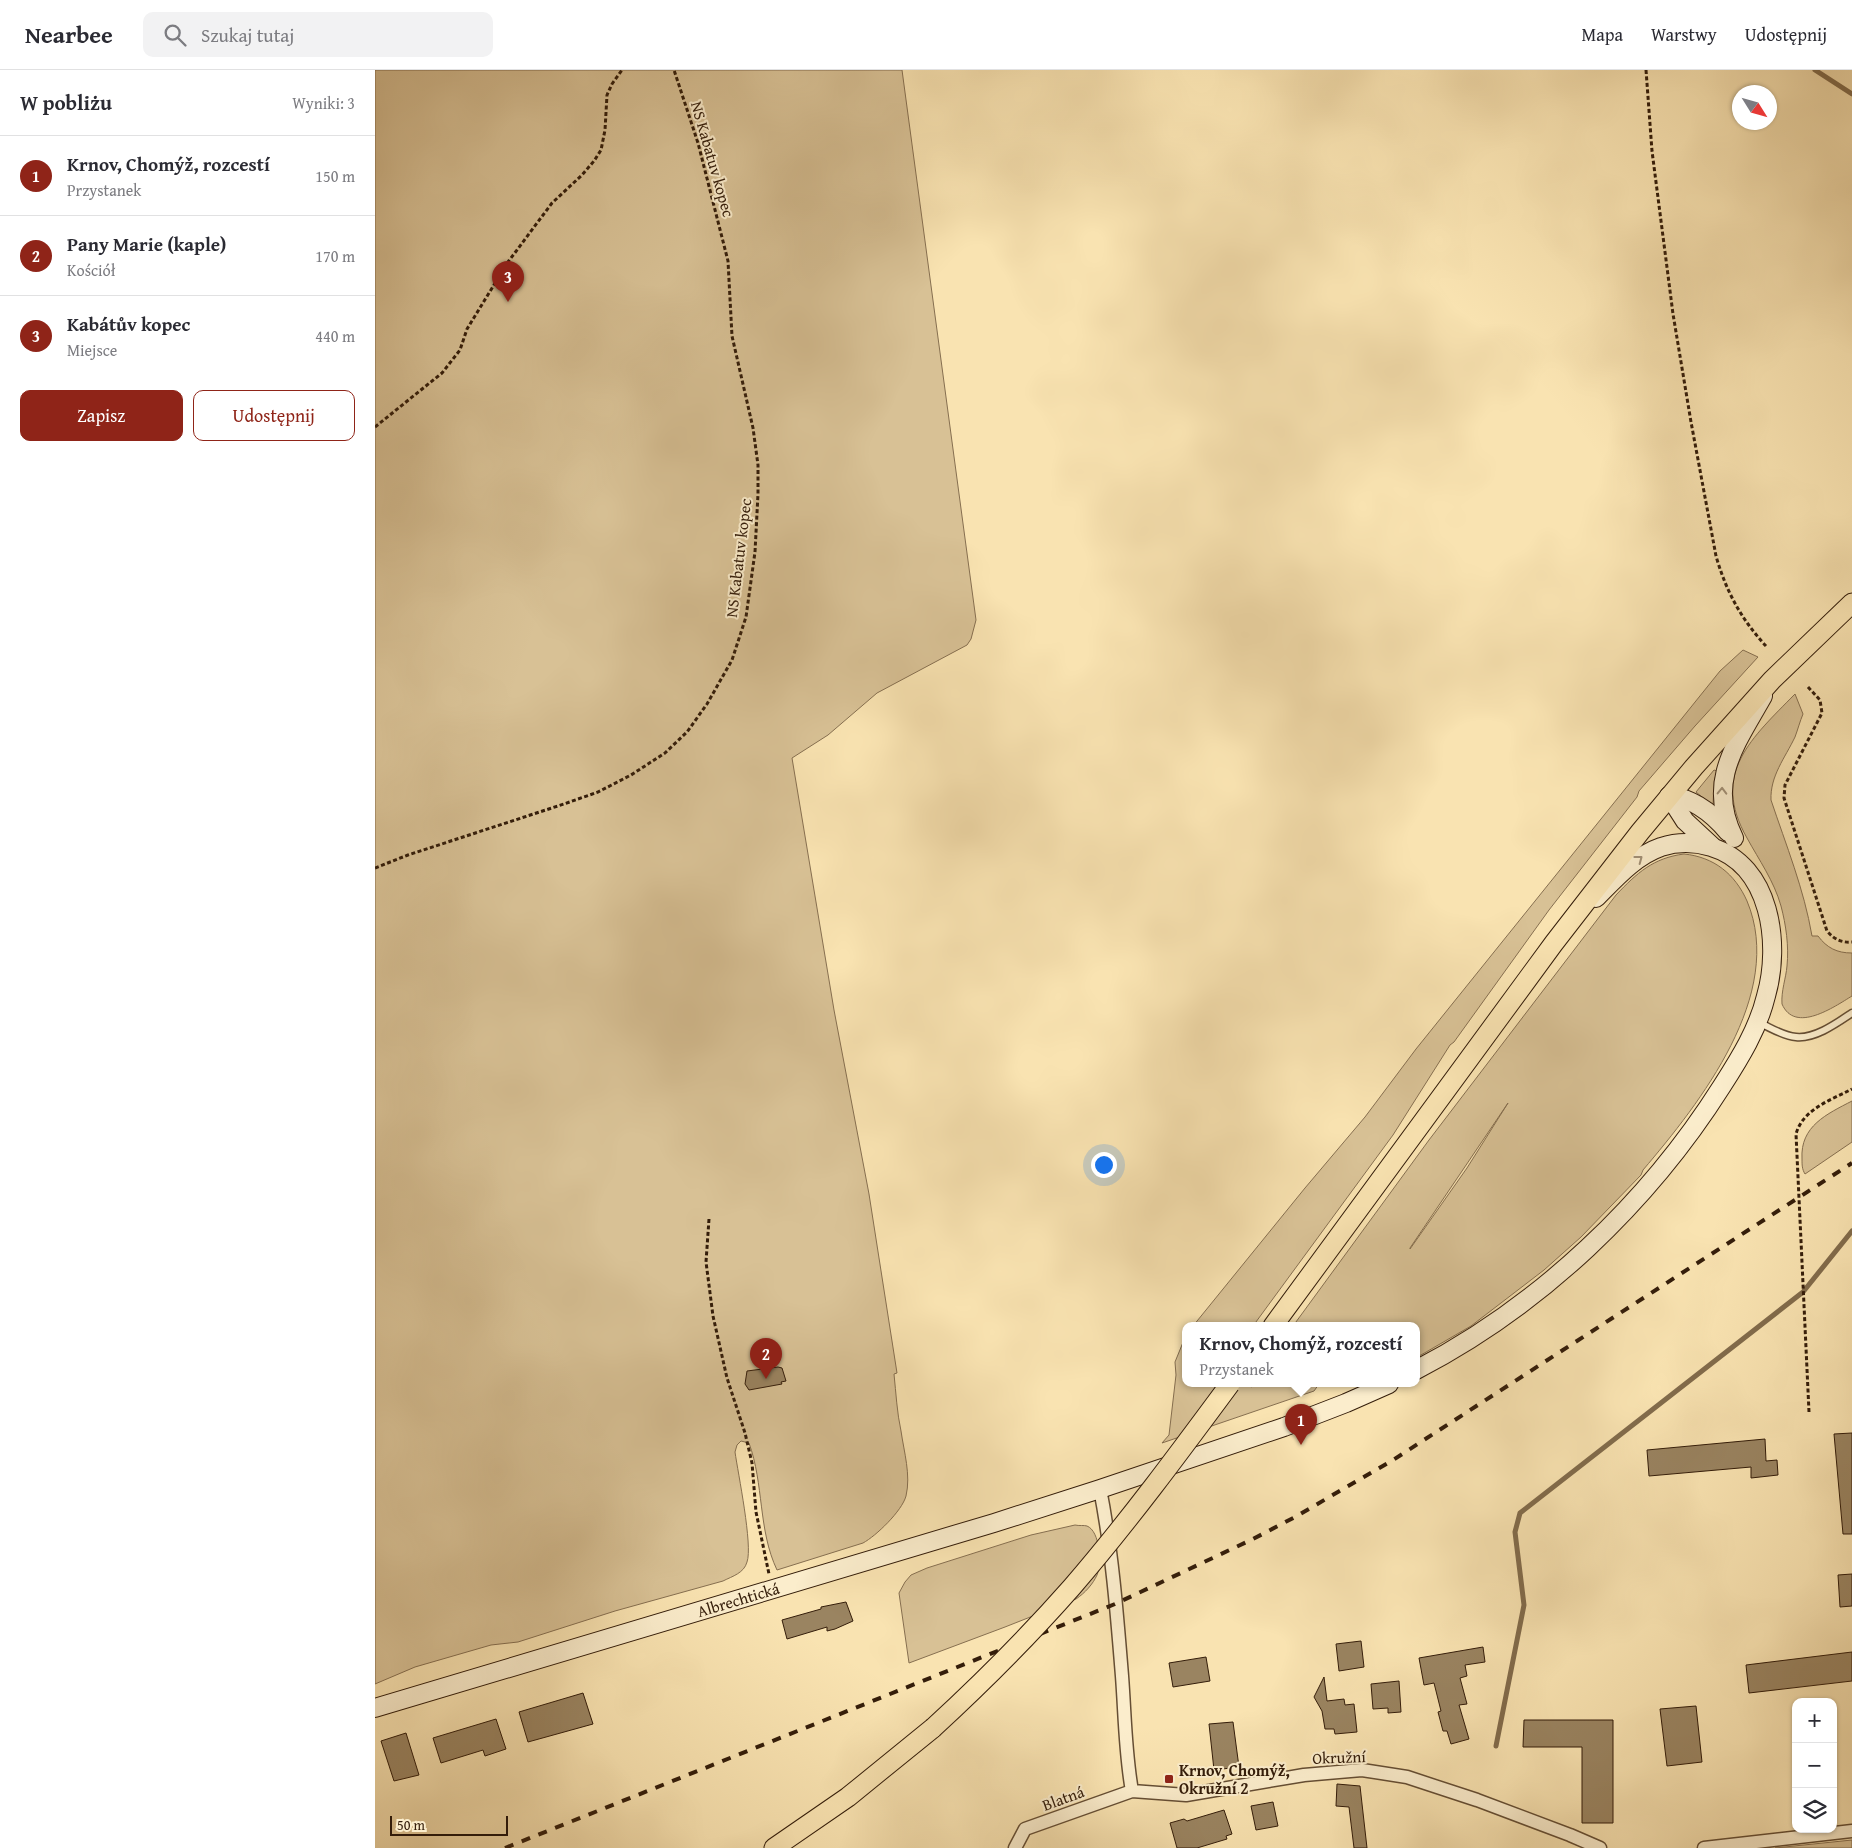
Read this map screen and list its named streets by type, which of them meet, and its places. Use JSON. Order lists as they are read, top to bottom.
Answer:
{
  "streets": {
    "main road": ["Albrechtická"],
    "street": ["Okružní", "Blatná"],
    "path": ["NS Kabatuv kopec"]
  },
  "crossings": [
    ["Okružní", "Blatná"]
  ],
  "places": {
    "transit": ["Krnov, Chomýž, Okružní 2"]
  },
  "scale_bar": "50 m",
  "north": "bottom right",
  "page": {
    "header": "Nearbee",
    "search": "Szukaj tutaj",
    "nav": ["Mapa", "Warstwy", "Udostępnij"],
    "heading": ["W pobliżu", "Wyniki: 3"],
    "list": [
      {
        "mark": "1",
        "name": "Krnov, Chomýž, rozcestí",
        "note": "Przystanek",
        "value": "150 m"
      },
      {
        "mark": "2",
        "name": "Pany Marie (kaple)",
        "note": "Kościół",
        "value": "170 m"
      },
      {
        "mark": "3",
        "name": "Kabátův kopec",
        "note": "Miejsce",
        "value": "440 m"
      }
    ],
    "pins": ["3", "2", "1"],
    "buttons": ["Zapisz", "Udostępnij"],
    "popup": ["Krnov, Chomýž, rozcestí", "Przystanek"],
    "map_buttons": ["+", "−"],
    "scale": "50 m"
  }
}
